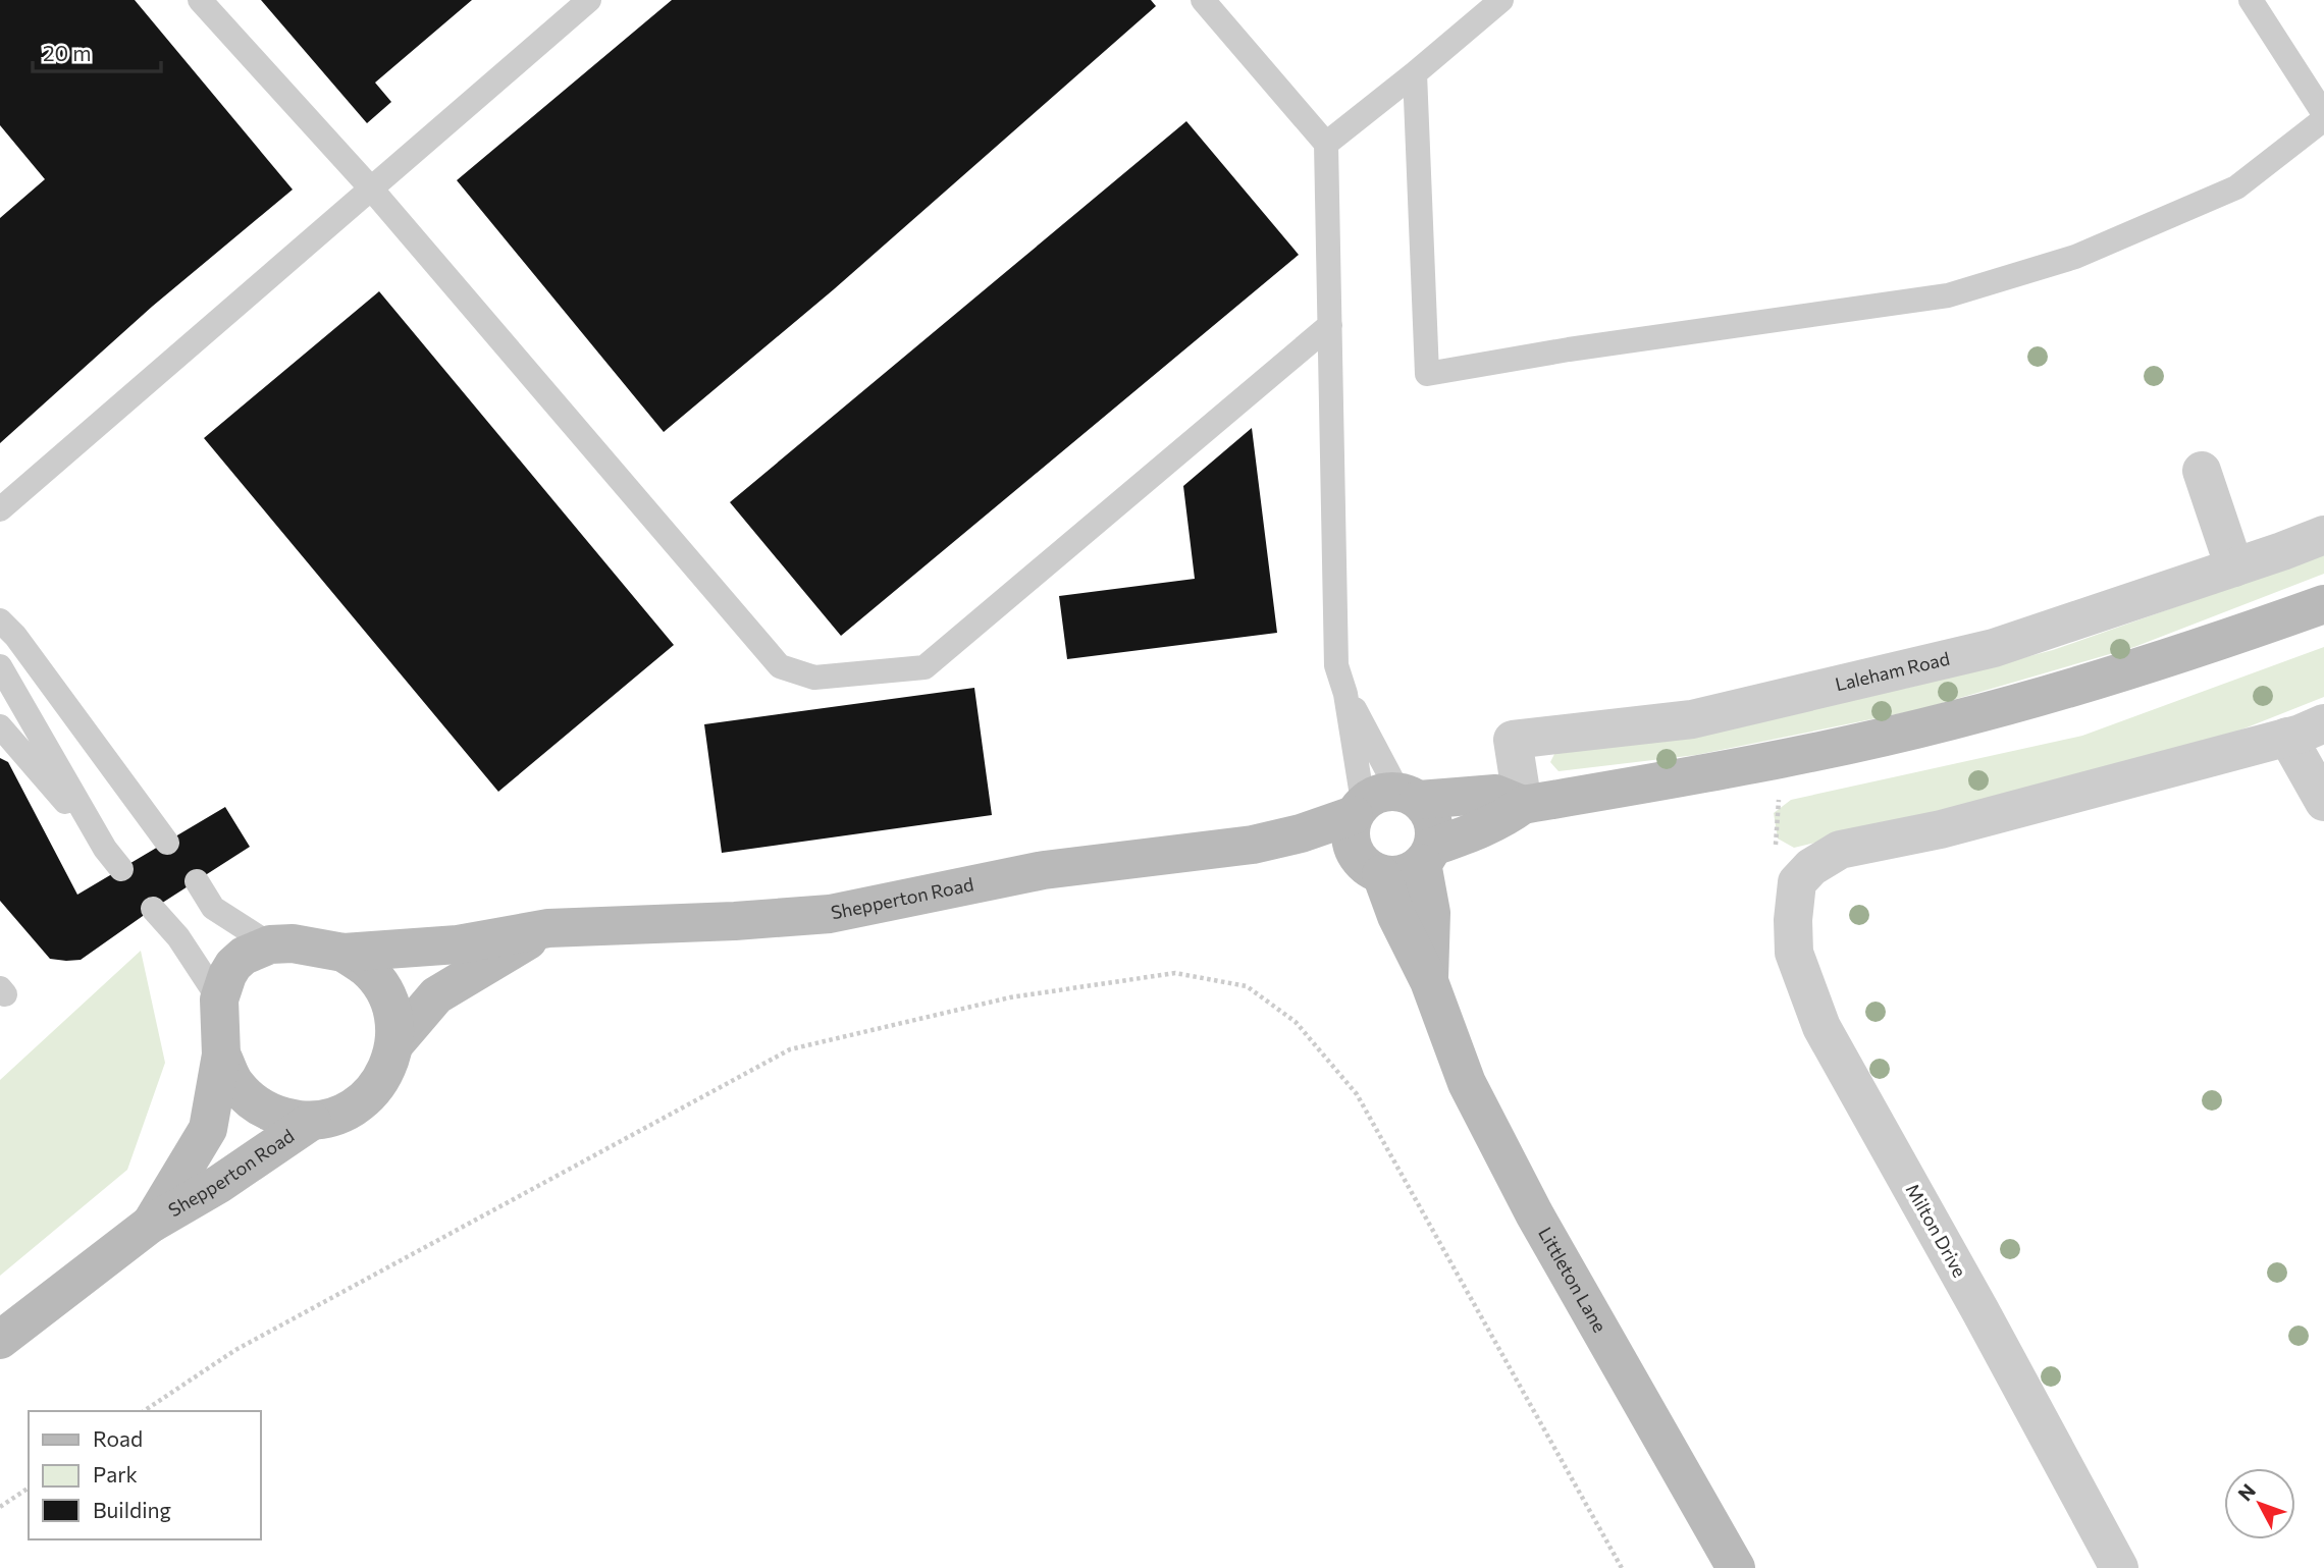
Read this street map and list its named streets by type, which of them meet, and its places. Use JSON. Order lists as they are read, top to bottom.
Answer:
{
  "streets": {
    "main road": ["Shepperton Road", "Littleton Lane"],
    "street": ["Laleham Road", "Milton Drive"]
  },
  "crossings": [
    ["Shepperton Road", "Littleton Lane"]
  ],
  "legend": ["Road", "Park", "Building"],
  "scale_bar": "20 m",
  "north": "top left"
}
